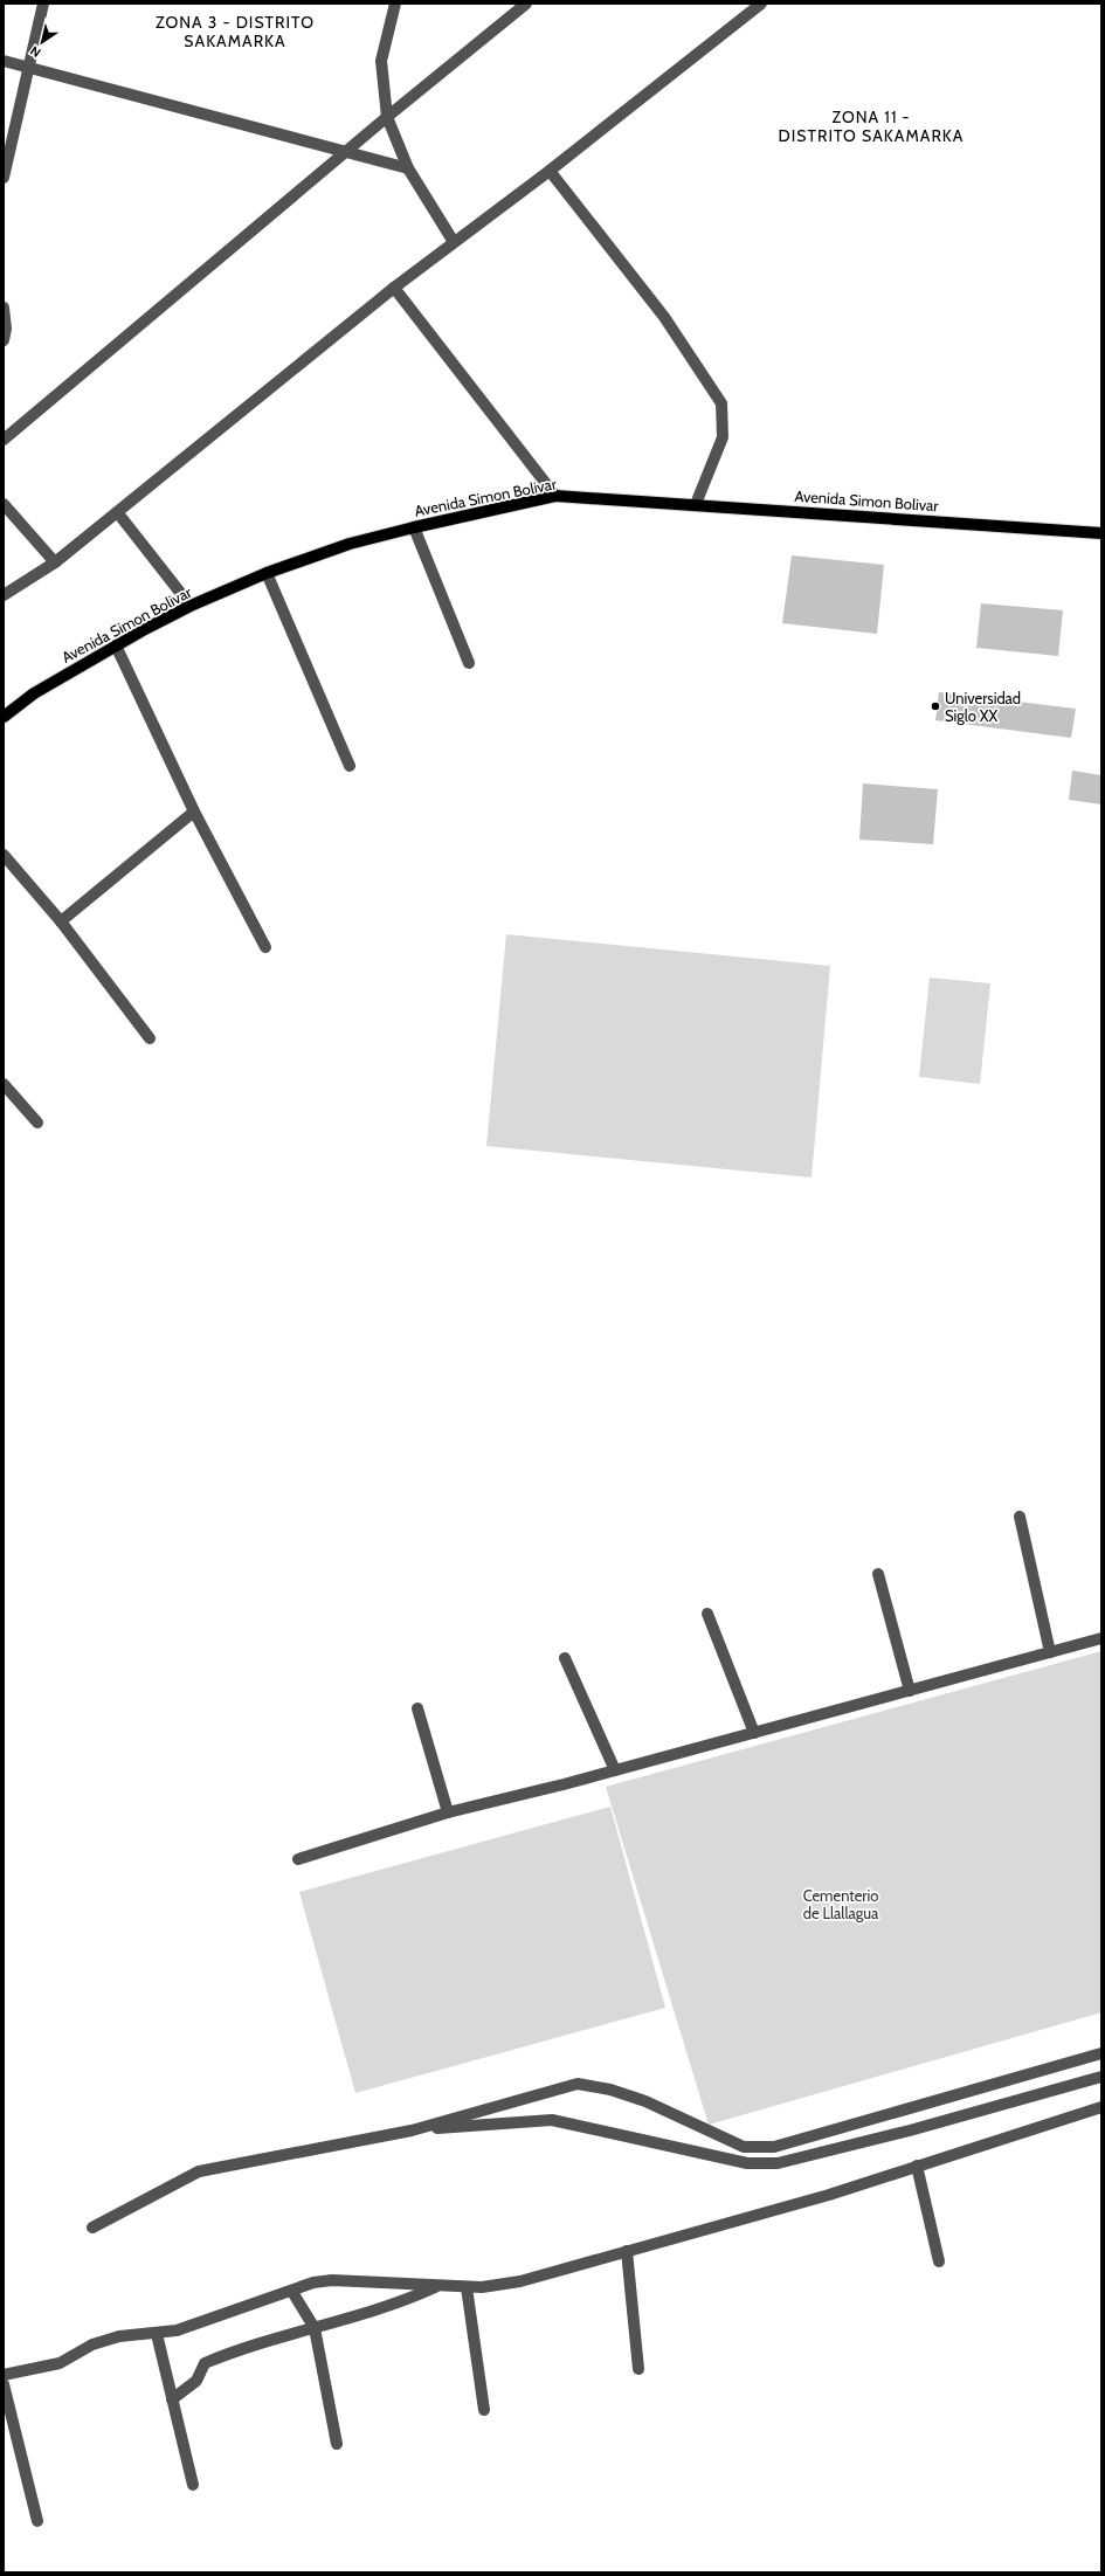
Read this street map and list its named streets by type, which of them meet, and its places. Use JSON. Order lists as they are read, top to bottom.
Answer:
{
  "streets": {
    "main road": ["Avenida Simon Bolivar"]
  },
  "districts": ["ZONA 3 - DISTRITO SAKAMARKA", "ZONA 11 - DISTRITO SAKAMARKA"],
  "parks": ["Cementerio de Llallagua"],
  "places": ["Universidad Siglo XX"],
  "north": "bottom left"
}
